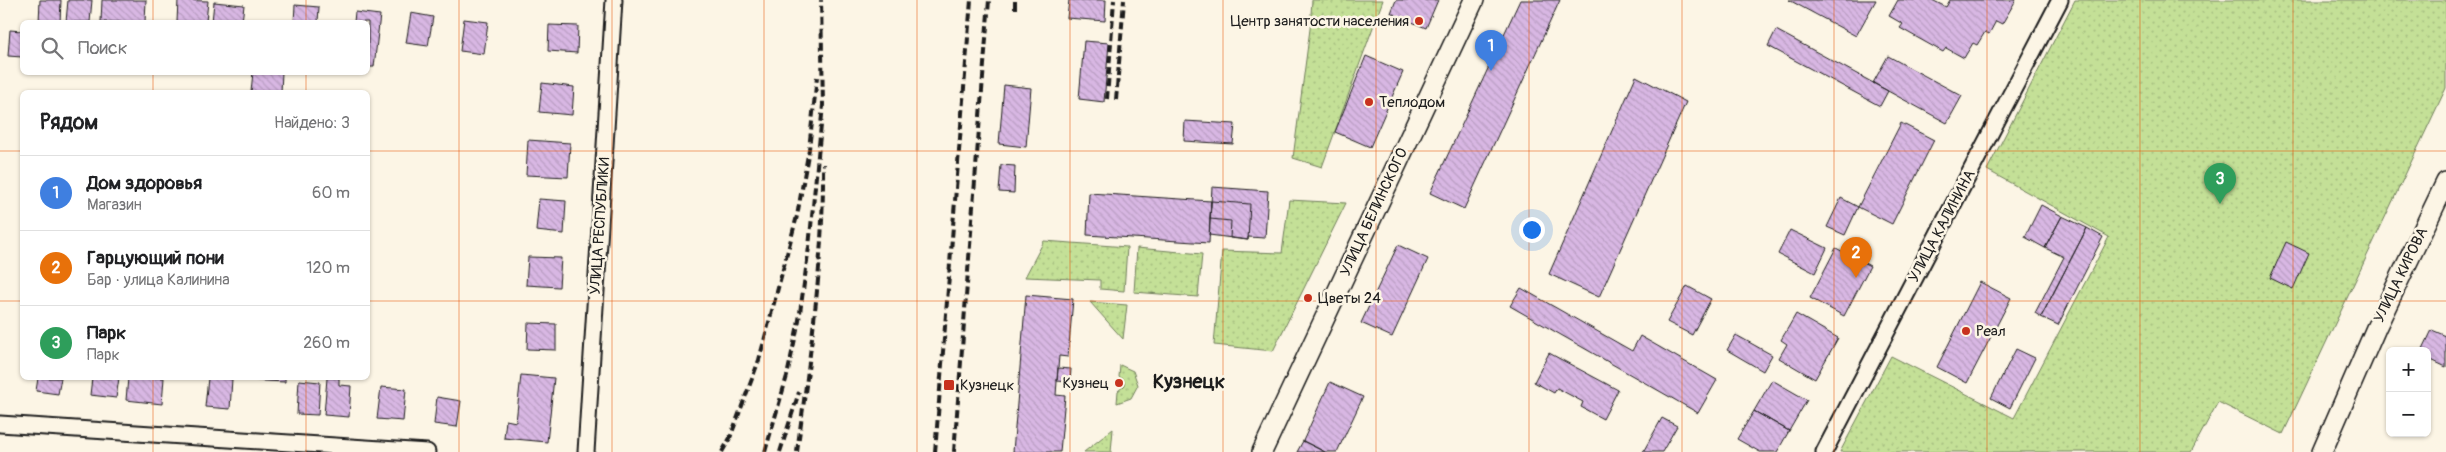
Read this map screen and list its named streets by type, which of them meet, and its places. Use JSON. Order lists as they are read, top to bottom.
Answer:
{
  "streets": {
    "street": [
      "УЛИЦА БЕЛИНСКОГО",
      "УЛИЦА РЕСПУБЛИКИ",
      "УЛИЦА КАЛИНИНА",
      "УЛИЦА КИРОВА"
    ]
  },
  "districts": ["Кузнецк"],
  "places": {
    "other": [
      "Центр занятости населения",
      "Теплодом",
      "Цветы 24",
      "Реал",
      "Кузнец"
    ],
    "transit": ["Кузнецк"]
  },
  "page": {
    "search": "Поиск",
    "pins": ["1", "3", "2"],
    "heading": ["Рядом", "Найдено: 3"],
    "list": [
      {
        "mark": "1",
        "name": "Дом здоровья",
        "note": "Магазин",
        "value": "60 m"
      },
      {
        "mark": "2",
        "name": "Гарцующий пони",
        "note": "Бар · улица Калинина",
        "value": "120 m"
      },
      {
        "mark": "3",
        "name": "Парк",
        "note": "Парк",
        "value": "260 m"
      }
    ],
    "map_buttons": ["+", "−"]
  }
}
